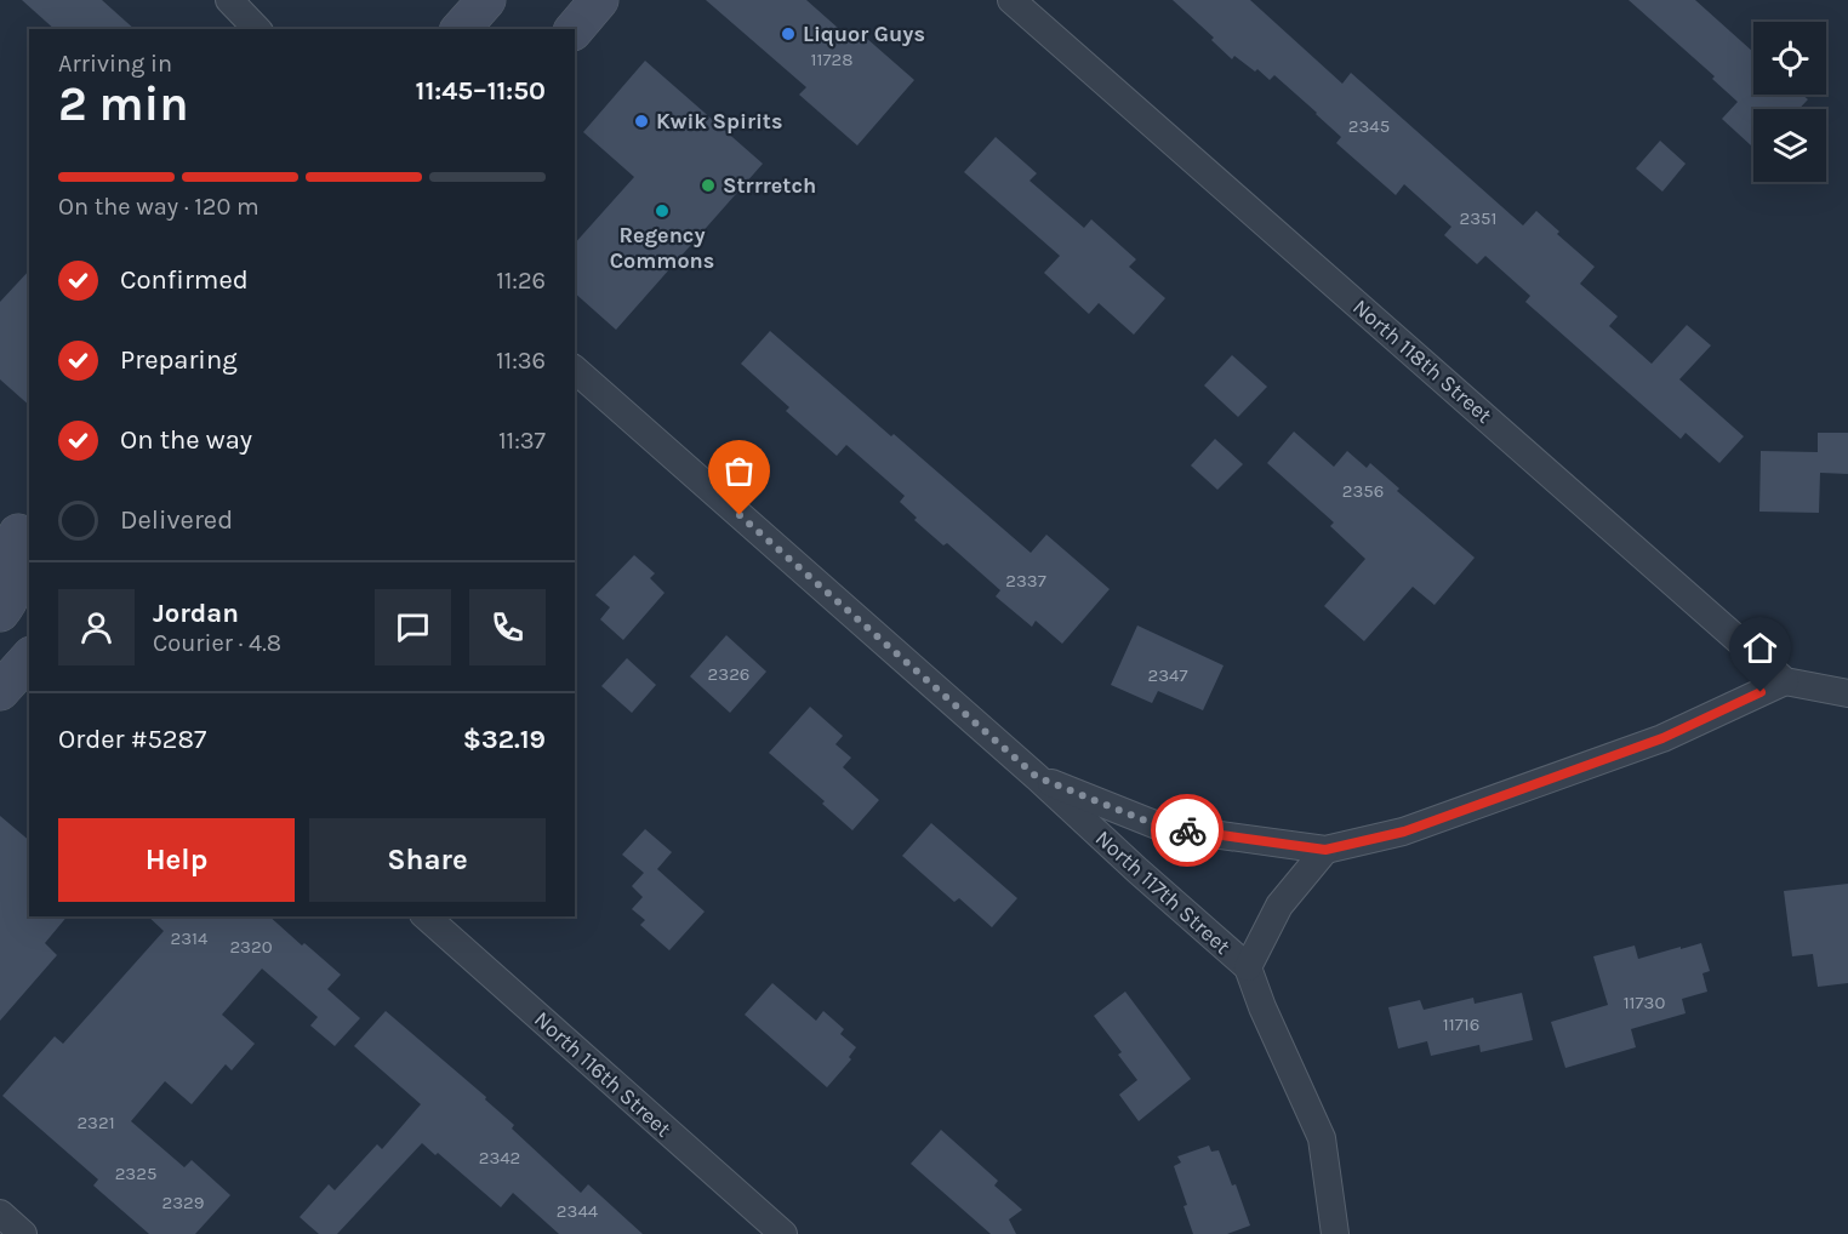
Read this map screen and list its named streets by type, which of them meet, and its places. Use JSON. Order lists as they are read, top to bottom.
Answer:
{
  "streets": {
    "street": ["North 118th Street", "North 117th Street", "North 116th Street"]
  },
  "places": [
    "Liquor Guys",
    "Kwik Spirits",
    "Strrretch",
    "Regency Commons"
  ],
  "house_numbers": [
    "11728",
    "2345",
    "2351",
    "2356",
    "2337",
    "2326",
    "2347",
    "2314",
    "2320",
    "11730",
    "11716",
    "2321",
    "2342",
    "2325",
    "2329",
    "2344"
  ],
  "page": {
    "heading": ["2 min", "Arriving in", "11:45–11:50"],
    "panel": [
      "Jordan",
      "Courier · 4.8",
      "Order #5287",
      "$32.19"
    ],
    "bar": "On the way · 120 m",
    "list": [
      ["Confirmed", "11:26"],
      ["Preparing", "11:36"],
      ["On the way", "11:37"],
      "Delivered"
    ],
    "buttons": ["Help", "Share"]
  }
}
